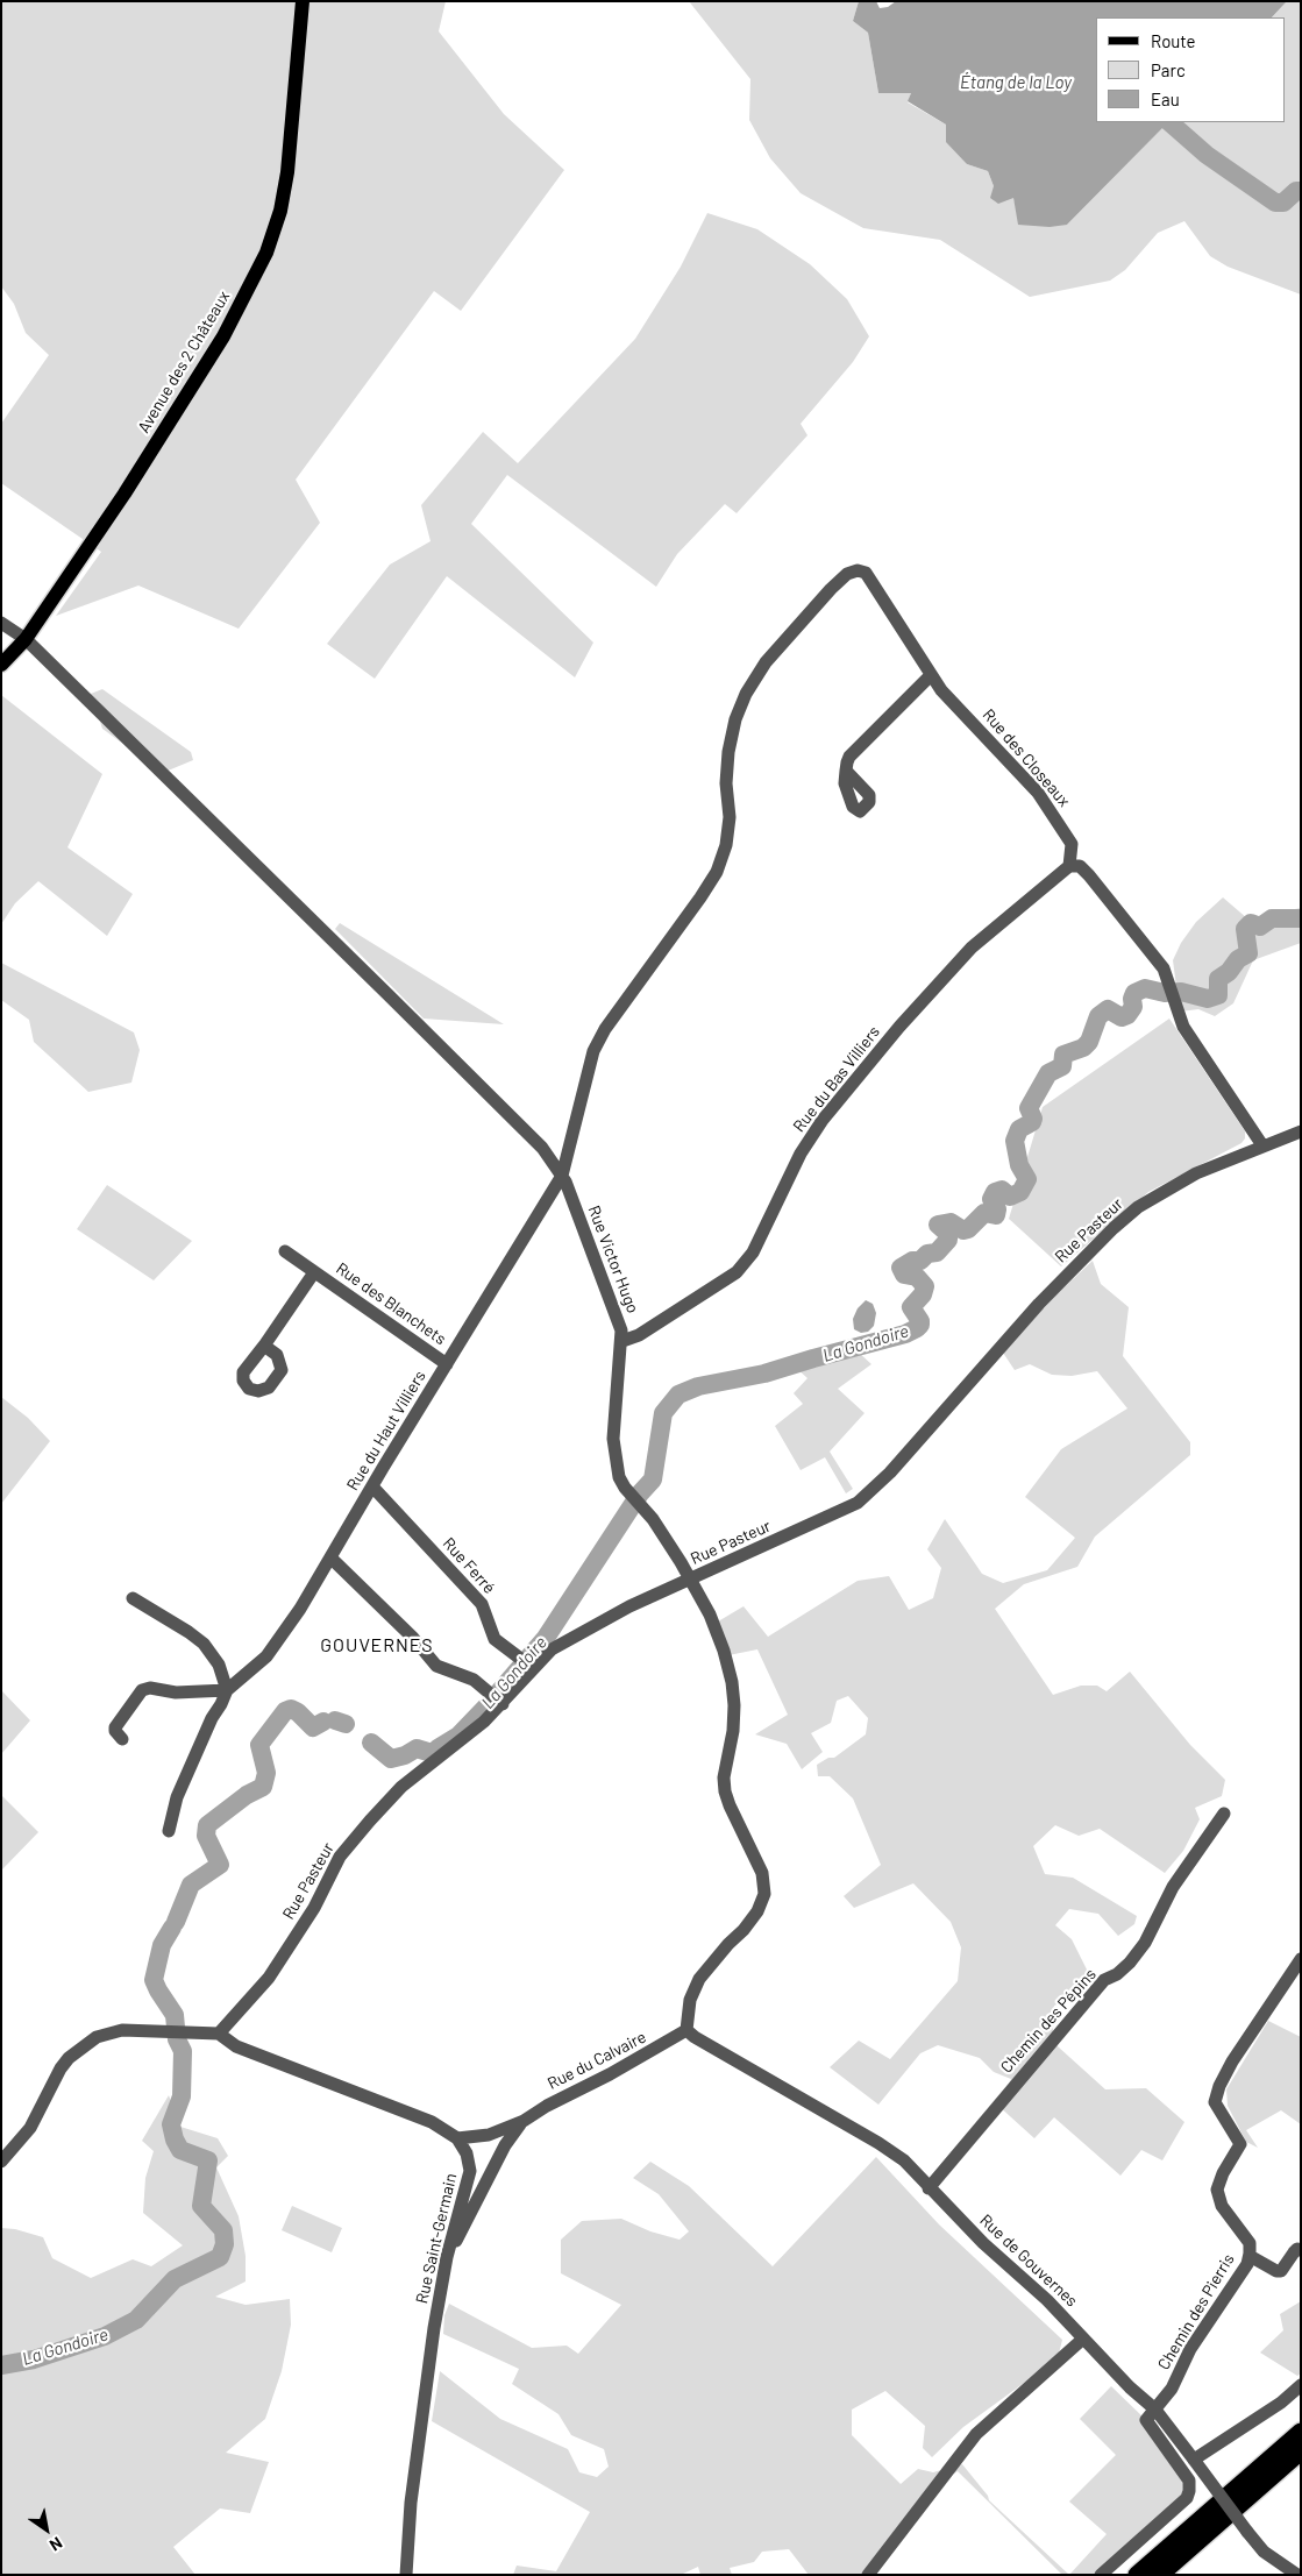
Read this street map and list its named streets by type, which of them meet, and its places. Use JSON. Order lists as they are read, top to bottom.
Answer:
{
  "streets": {
    "main road": ["Avenue des 2 Châteaux"],
    "street": [
      "Rue des Closeaux",
      "Rue du Bas Villiers",
      "Rue Pasteur",
      "Rue Victor Hugo",
      "Rue des Blanchets",
      "Rue du Haut Villiers",
      "Rue Ferré",
      "Chemin des Pépins",
      "Rue du Calvaire",
      "Rue Saint-Germain",
      "Rue de Gouvernes",
      "Chemin des Pierris"
    ]
  },
  "crossings": [
    ["Avenue des 2 Châteaux", "Rue Victor Hugo"],
    ["Rue des Closeaux", "Rue du Bas Villiers"],
    ["Rue des Closeaux", "Rue du Haut Villiers"],
    ["Rue du Bas Villiers", "Rue Victor Hugo"],
    ["Rue Pasteur", "Rue Victor Hugo"],
    ["Rue Pasteur", "Rue Ferré"],
    ["Rue Victor Hugo", "Rue du Haut Villiers"],
    ["Rue Victor Hugo", "Rue du Calvaire"],
    ["Rue Victor Hugo", "Rue de Gouvernes"],
    ["Rue des Blanchets", "Rue du Haut Villiers"],
    ["Rue du Haut Villiers", "Rue Ferré"],
    ["Chemin des Pépins", "Rue de Gouvernes"],
    ["Rue du Calvaire", "Rue Saint-Germain"],
    ["Rue du Calvaire", "Rue de Gouvernes"],
    ["Rue de Gouvernes", "Chemin des Pierris"]
  ],
  "districts": ["GOUVERNES"],
  "water": ["Étang de la Loy", "La Gondoire"],
  "legend": ["Route", "Parc", "Eau"],
  "north": "bottom right"
}
